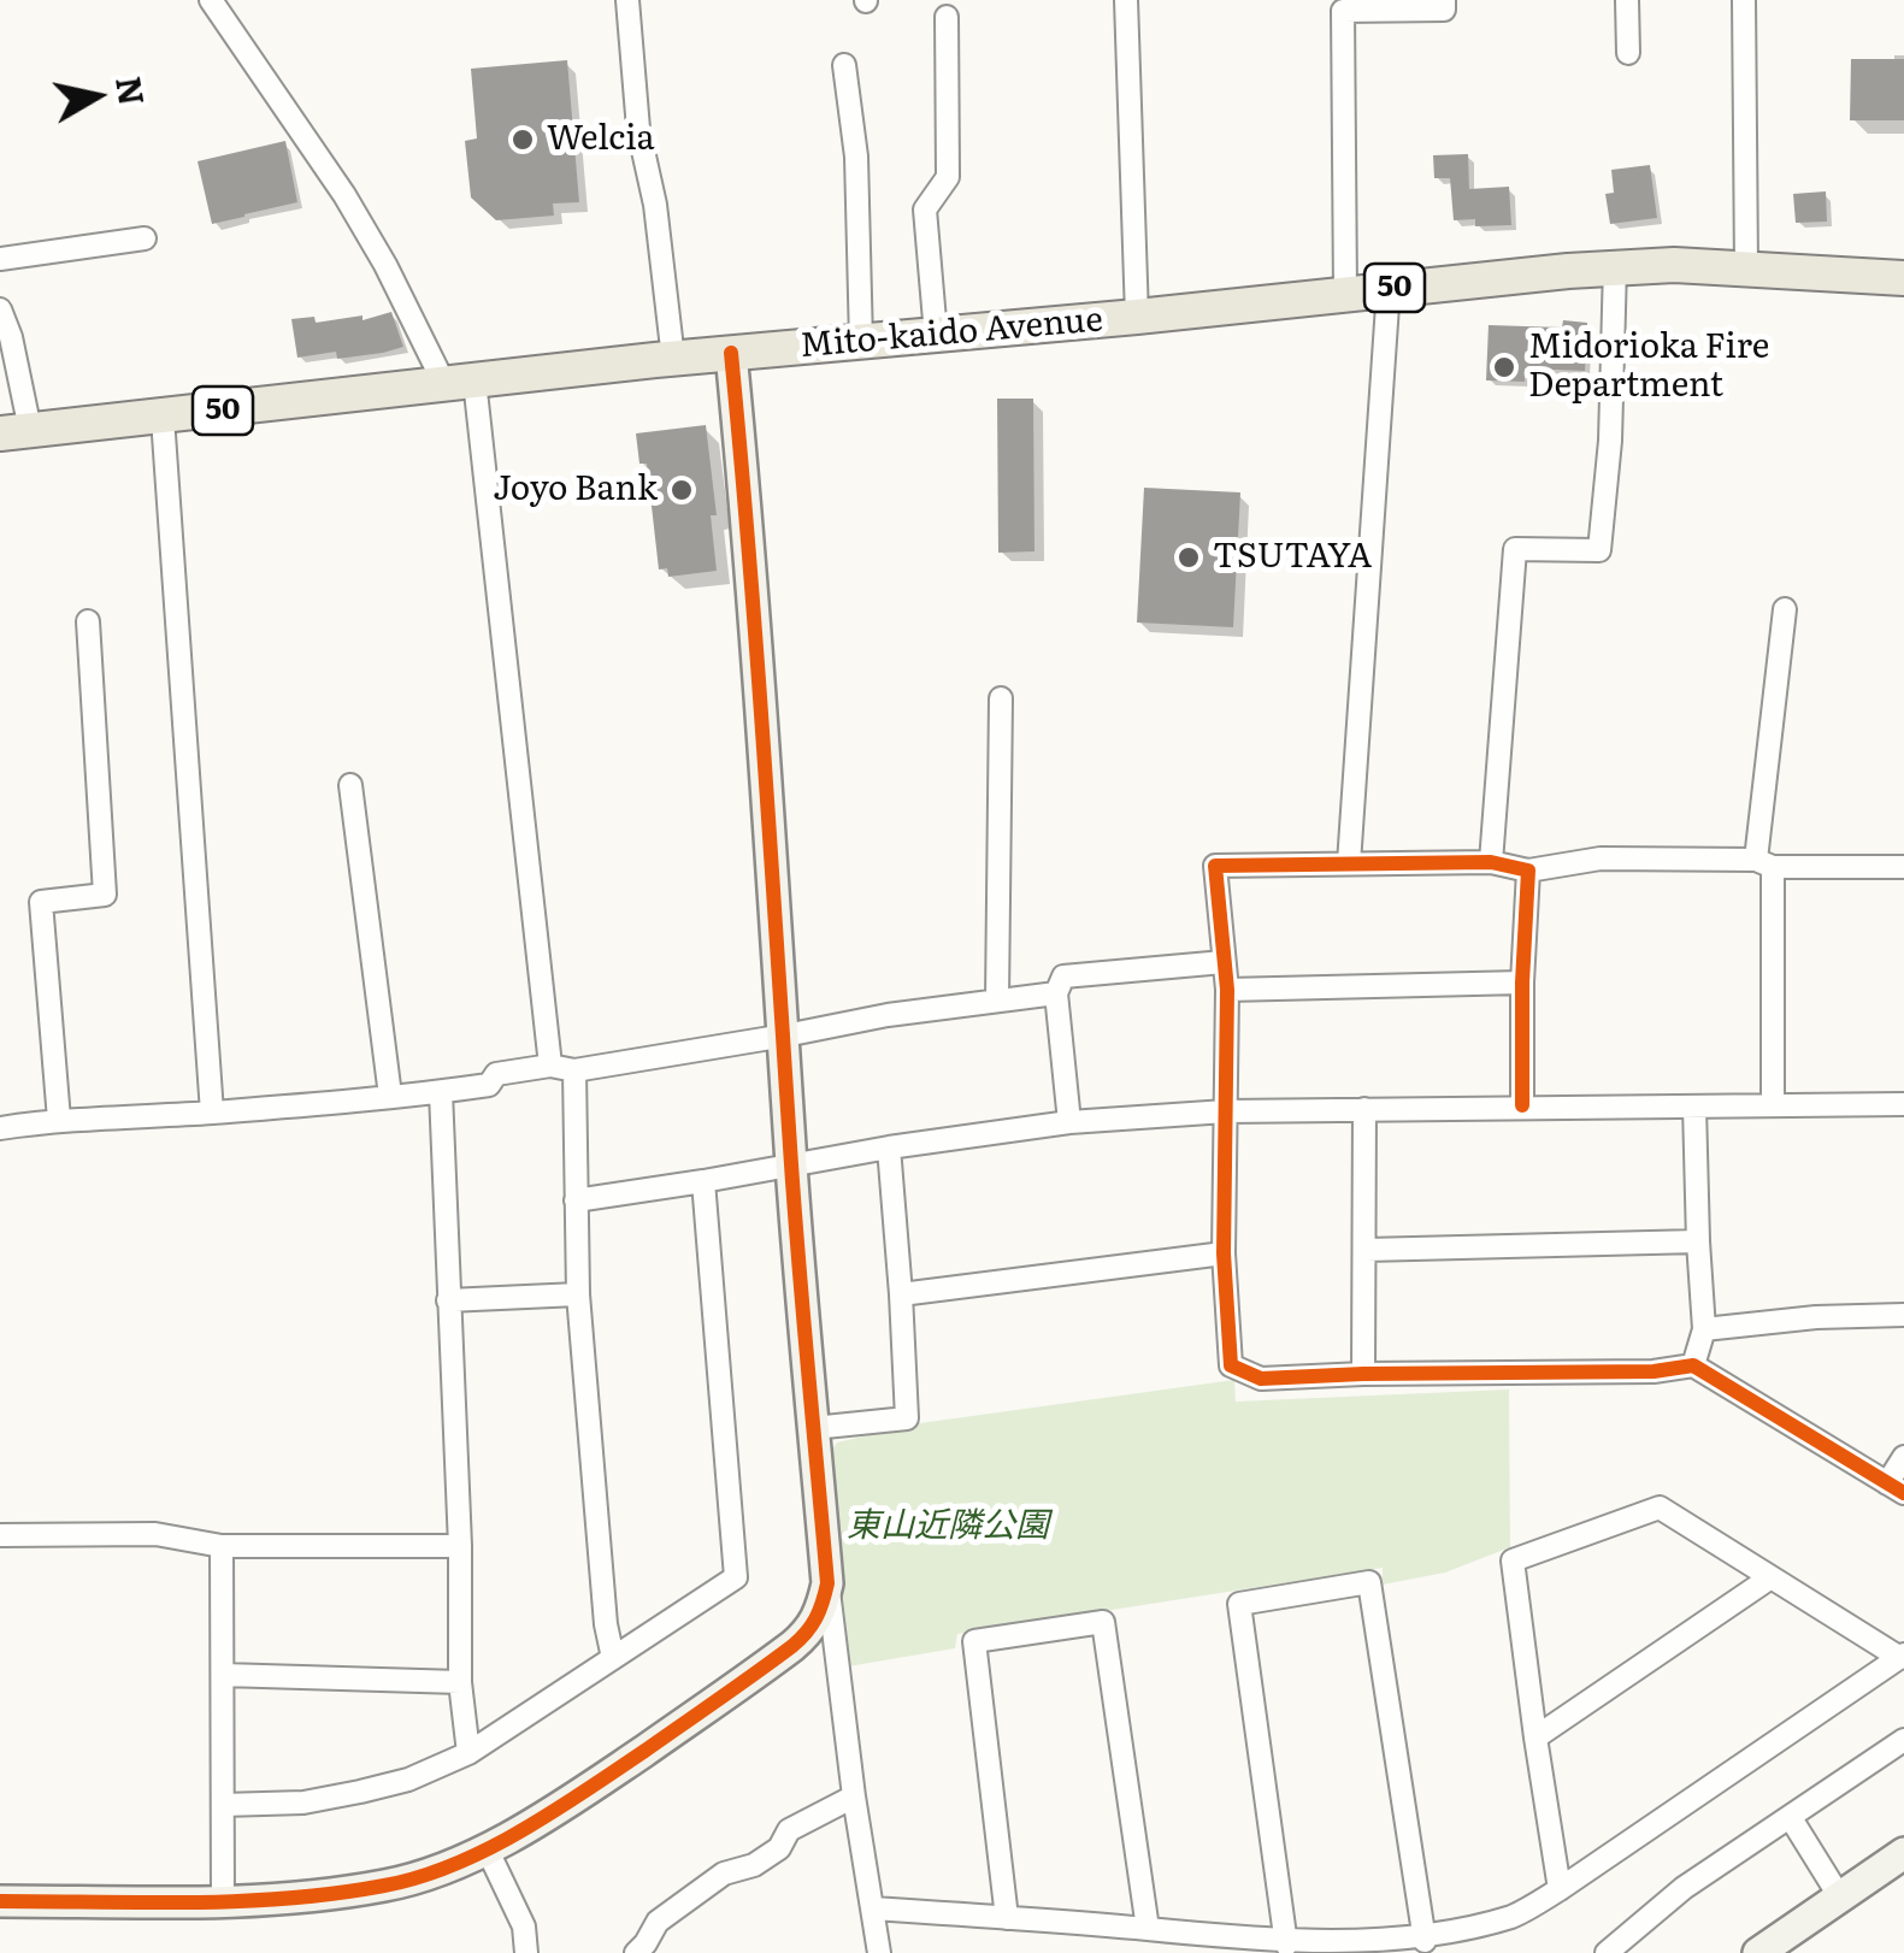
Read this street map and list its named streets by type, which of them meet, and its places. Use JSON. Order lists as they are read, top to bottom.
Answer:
{
  "streets": {
    "main road": ["50", "Mito-kaido Avenue"]
  },
  "parks": ["東山近隣公園"],
  "places": [
    "Welcia",
    "Midorioka Fire Department",
    "Joyo Bank",
    "TSUTAYA"
  ],
  "north": "right"
}
